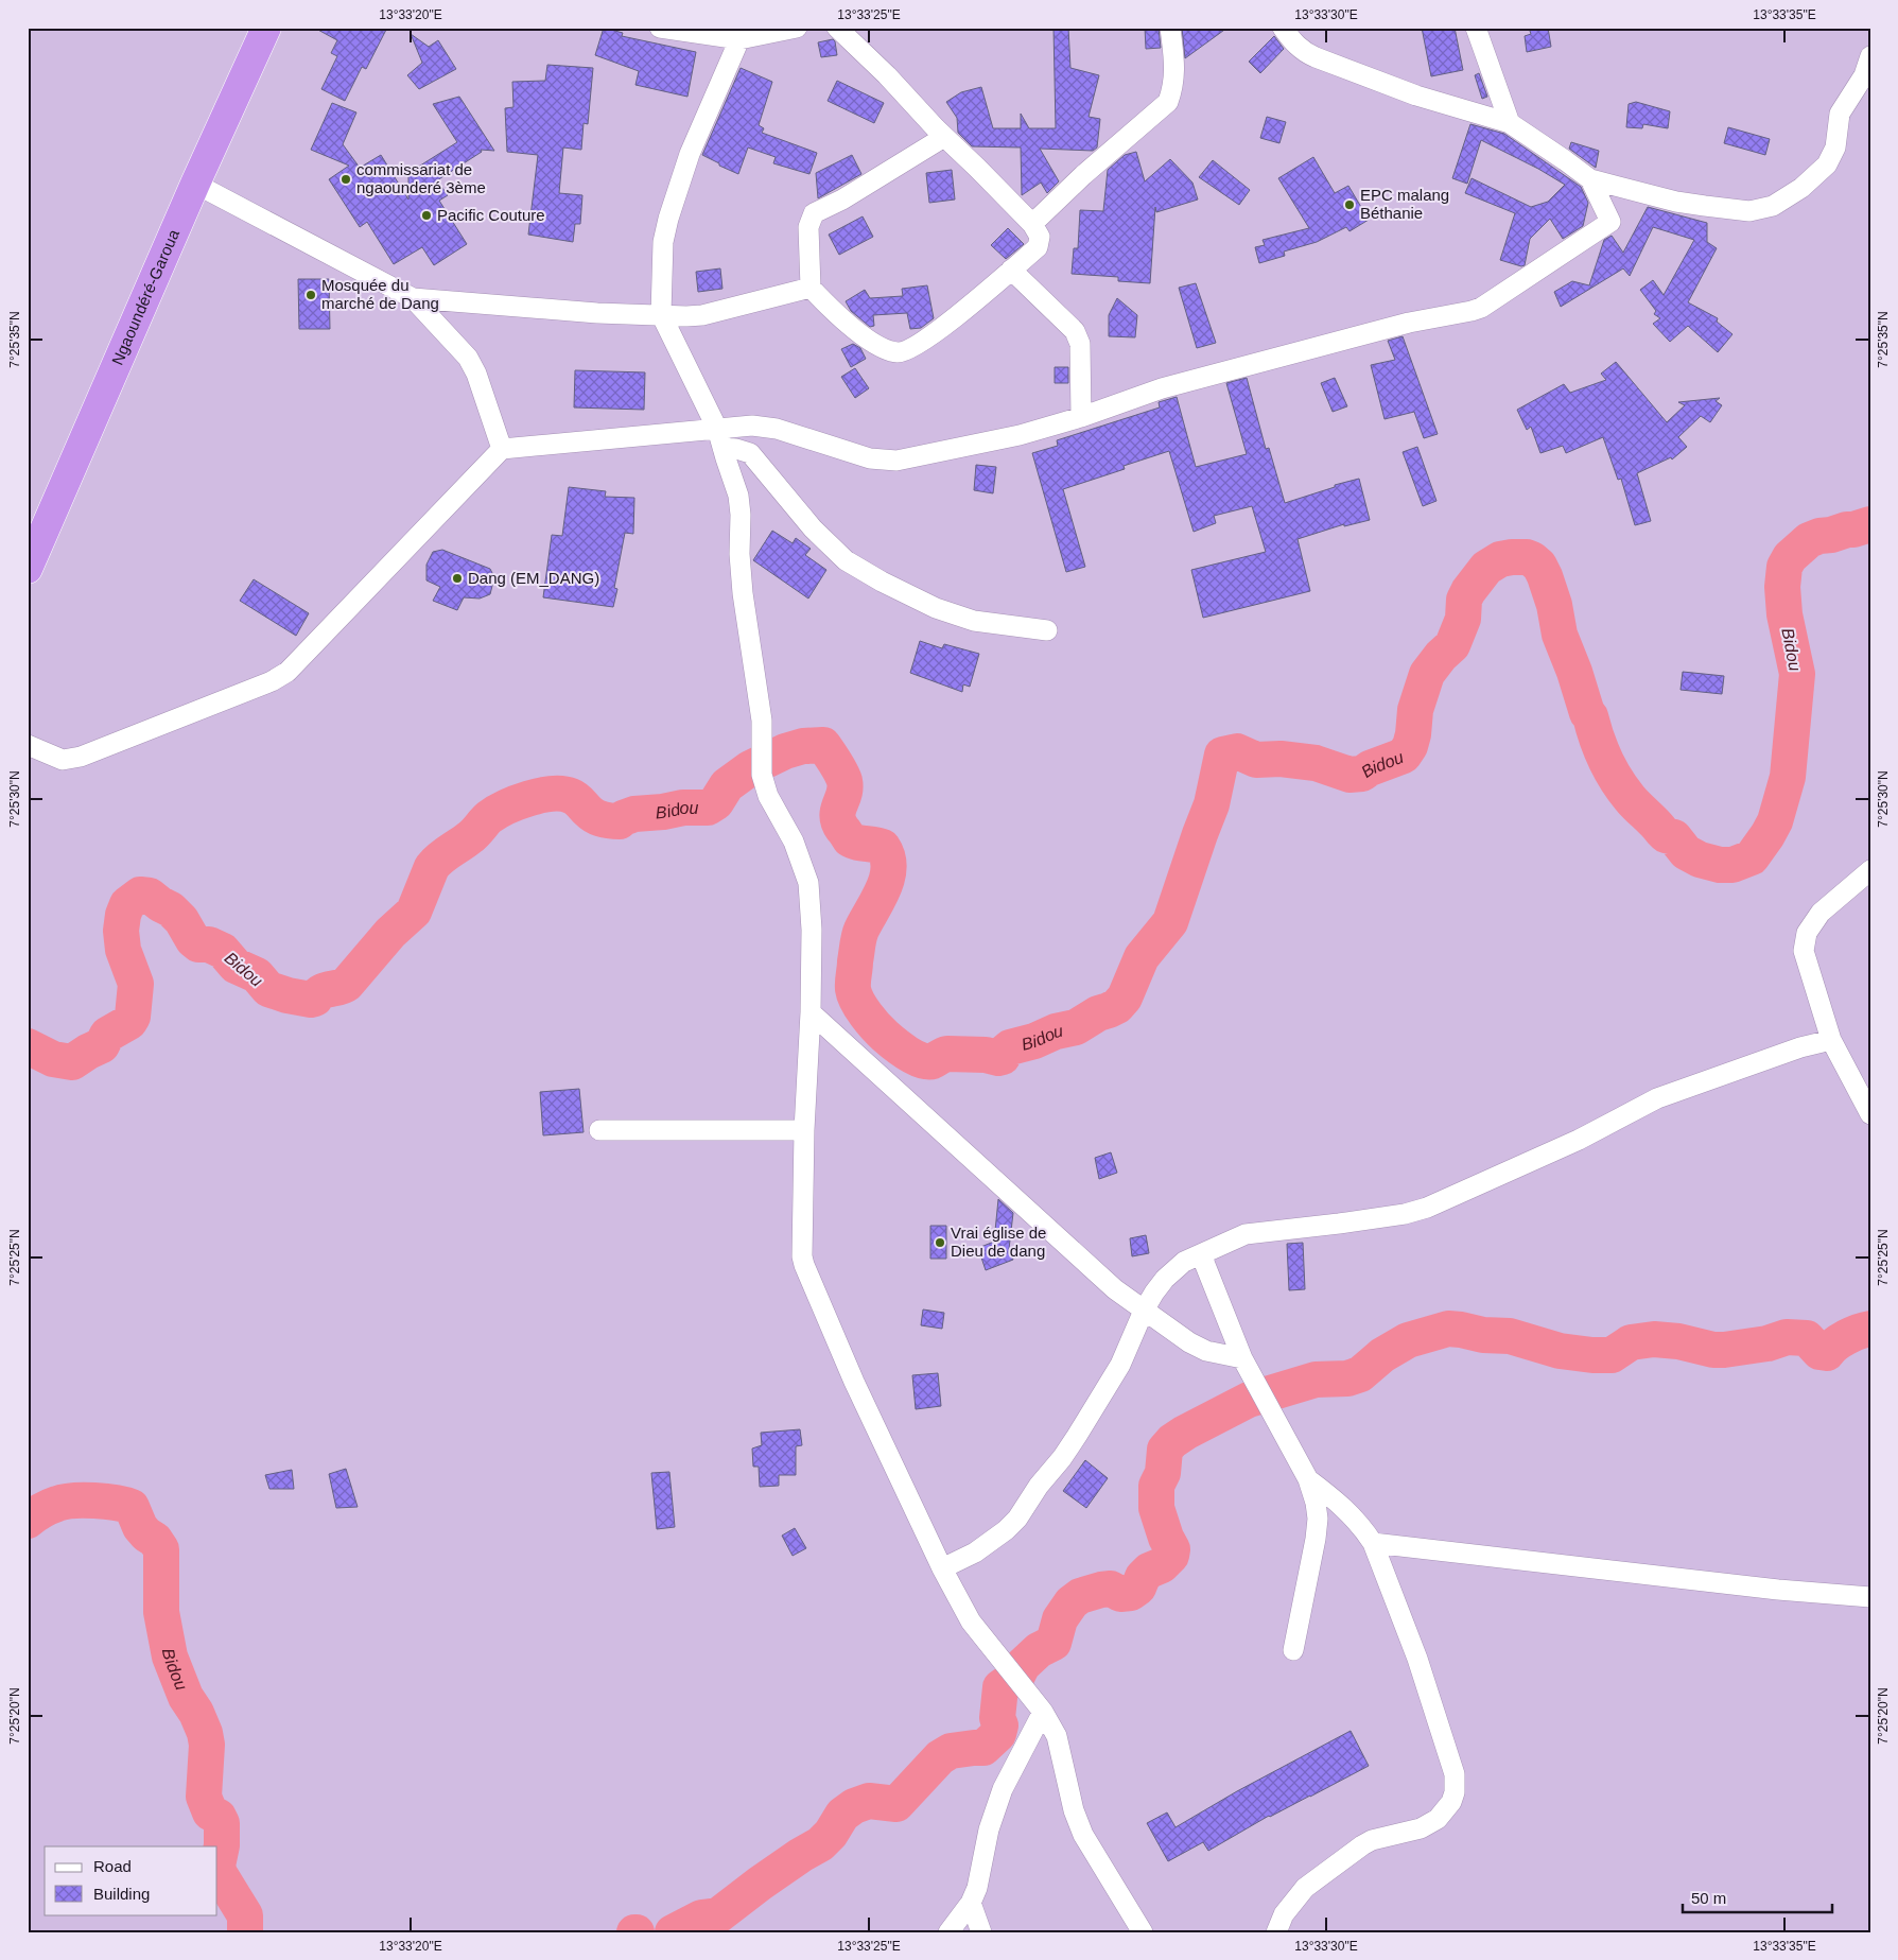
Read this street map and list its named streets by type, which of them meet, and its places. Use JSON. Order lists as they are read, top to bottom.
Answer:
{
  "streets": {
    "highway": ["Ngaoundéré-Garoua"]
  },
  "water": ["Bidou"],
  "places": [
    "commissariat de ngaounderé 3ème",
    "EPC malang Béthanie",
    "Pacific Couture",
    "Mosquée du marché de Dang",
    "Dang (EM_DANG)",
    "Vrai église de Dieu de dang"
  ],
  "legend": ["Road", "Building"],
  "scale_bar": "50 m",
  "coordinates": [
    "13°33'20\"E",
    "13°33'25\"E",
    "13°33'30\"E",
    "13°33'35\"E",
    "7°25'35\"N",
    "7°25'30\"N",
    "7°25'25\"N",
    "7°25'20\"N"
  ]
}
